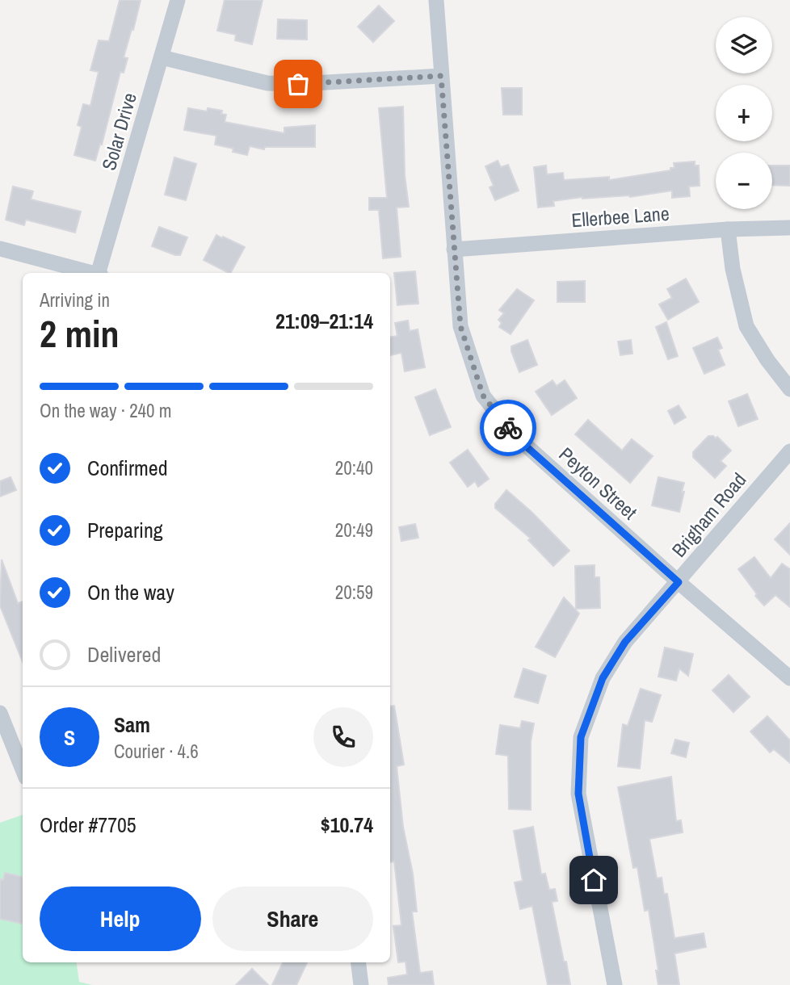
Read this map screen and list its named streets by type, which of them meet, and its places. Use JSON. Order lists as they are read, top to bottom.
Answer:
{
  "streets": {
    "street": [
      "Solar Drive",
      "Ellerbee Lane",
      "Peyton Street",
      "Brigham Road"
    ]
  },
  "crossings": [
    ["Ellerbee Lane", "Peyton Street"],
    ["Peyton Street", "Brigham Road"]
  ],
  "page": {
    "map_buttons": ["+", "−"],
    "heading": ["2 min", "Arriving in", "21:09–21:14"],
    "panel": [
      "Sam",
      "Courier · 4.6",
      "Order #7705",
      "$10.74"
    ],
    "bar": "On the way · 240 m",
    "list": [
      ["Confirmed", "20:40"],
      ["Preparing", "20:49"],
      ["On the way", "20:59"],
      "Delivered"
    ],
    "round": "S",
    "buttons": ["Help", "Share"]
  }
}
